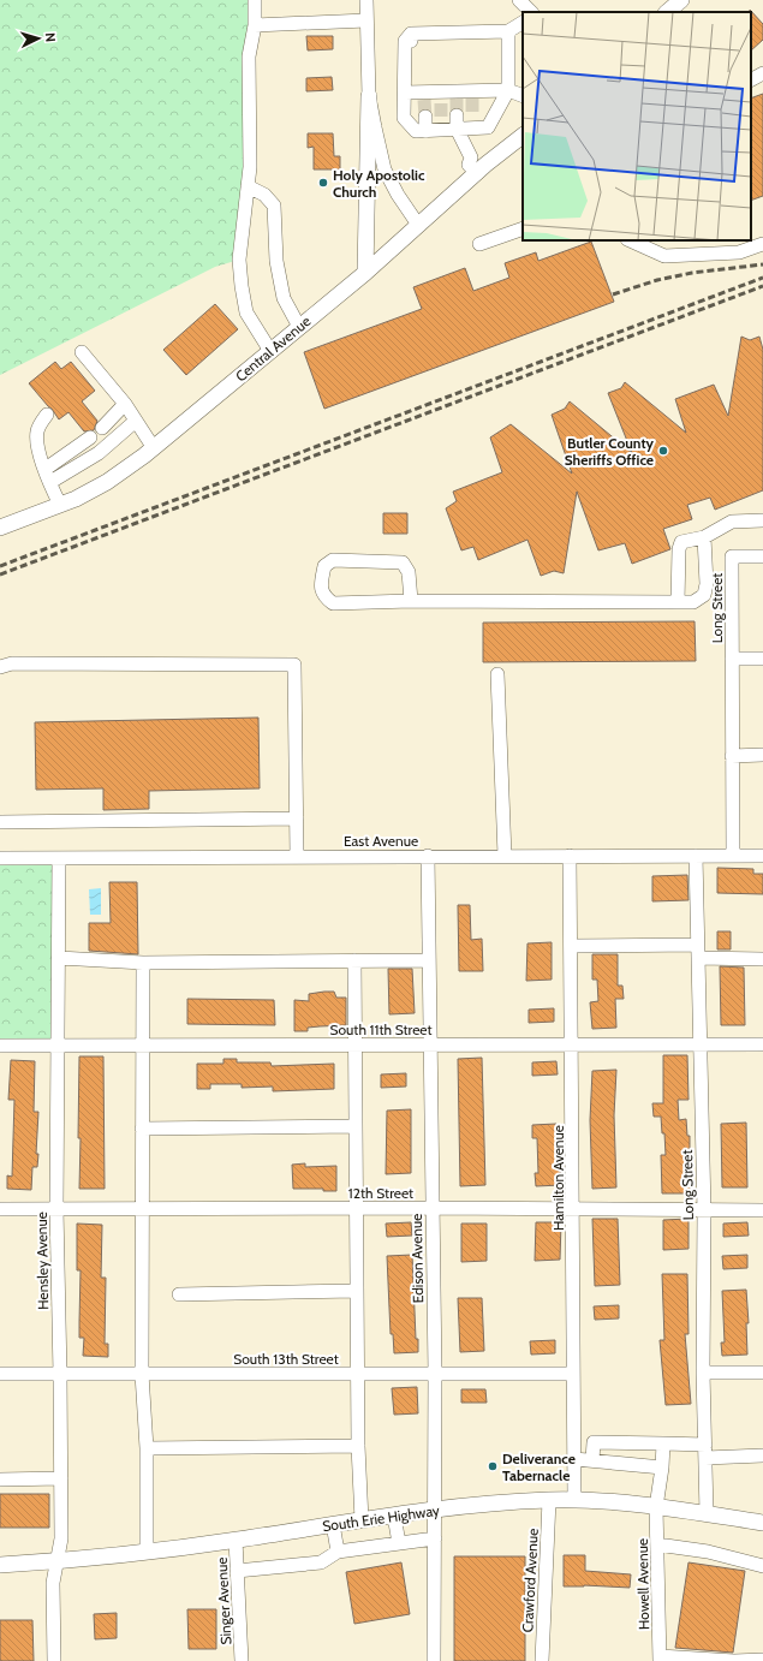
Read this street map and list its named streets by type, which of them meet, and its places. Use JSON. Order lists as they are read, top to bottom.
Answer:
{
  "streets": {
    "main road": ["Central Avenue", "South Erie Highway"],
    "street": [
      "Long Street",
      "East Avenue",
      "South 11th Street",
      "Hamilton Avenue",
      "12th Street",
      "Edison Avenue",
      "Hensley Avenue",
      "South 13th Street",
      "Crawford Avenue",
      "Howell Avenue",
      "Singer Avenue"
    ]
  },
  "crossings": [
    ["Long Street", "East Avenue"],
    ["Long Street", "South 11th Street"],
    ["Long Street", "12th Street"],
    ["Long Street", "South Erie Highway"],
    ["East Avenue", "Hamilton Avenue"],
    ["East Avenue", "Edison Avenue"],
    ["East Avenue", "Hensley Avenue"],
    ["South 11th Street", "Hamilton Avenue"],
    ["South 11th Street", "Edison Avenue"],
    ["South 11th Street", "Hensley Avenue"],
    ["Hamilton Avenue", "12th Street"],
    ["Hamilton Avenue", "South 13th Street"],
    ["Hamilton Avenue", "South Erie Highway"],
    ["12th Street", "Edison Avenue"],
    ["12th Street", "Hensley Avenue"],
    ["Edison Avenue", "South 13th Street"],
    ["Edison Avenue", "South Erie Highway"],
    ["Hensley Avenue", "South 13th Street"],
    ["Hensley Avenue", "South Erie Highway"],
    ["South Erie Highway", "Crawford Avenue"],
    ["South Erie Highway", "Howell Avenue"],
    ["South Erie Highway", "Singer Avenue"]
  ],
  "places": ["Holy Apostolic Church", "Butler County Sheriffs Office", "Deliverance Tabernacle"],
  "north": "right"
}
